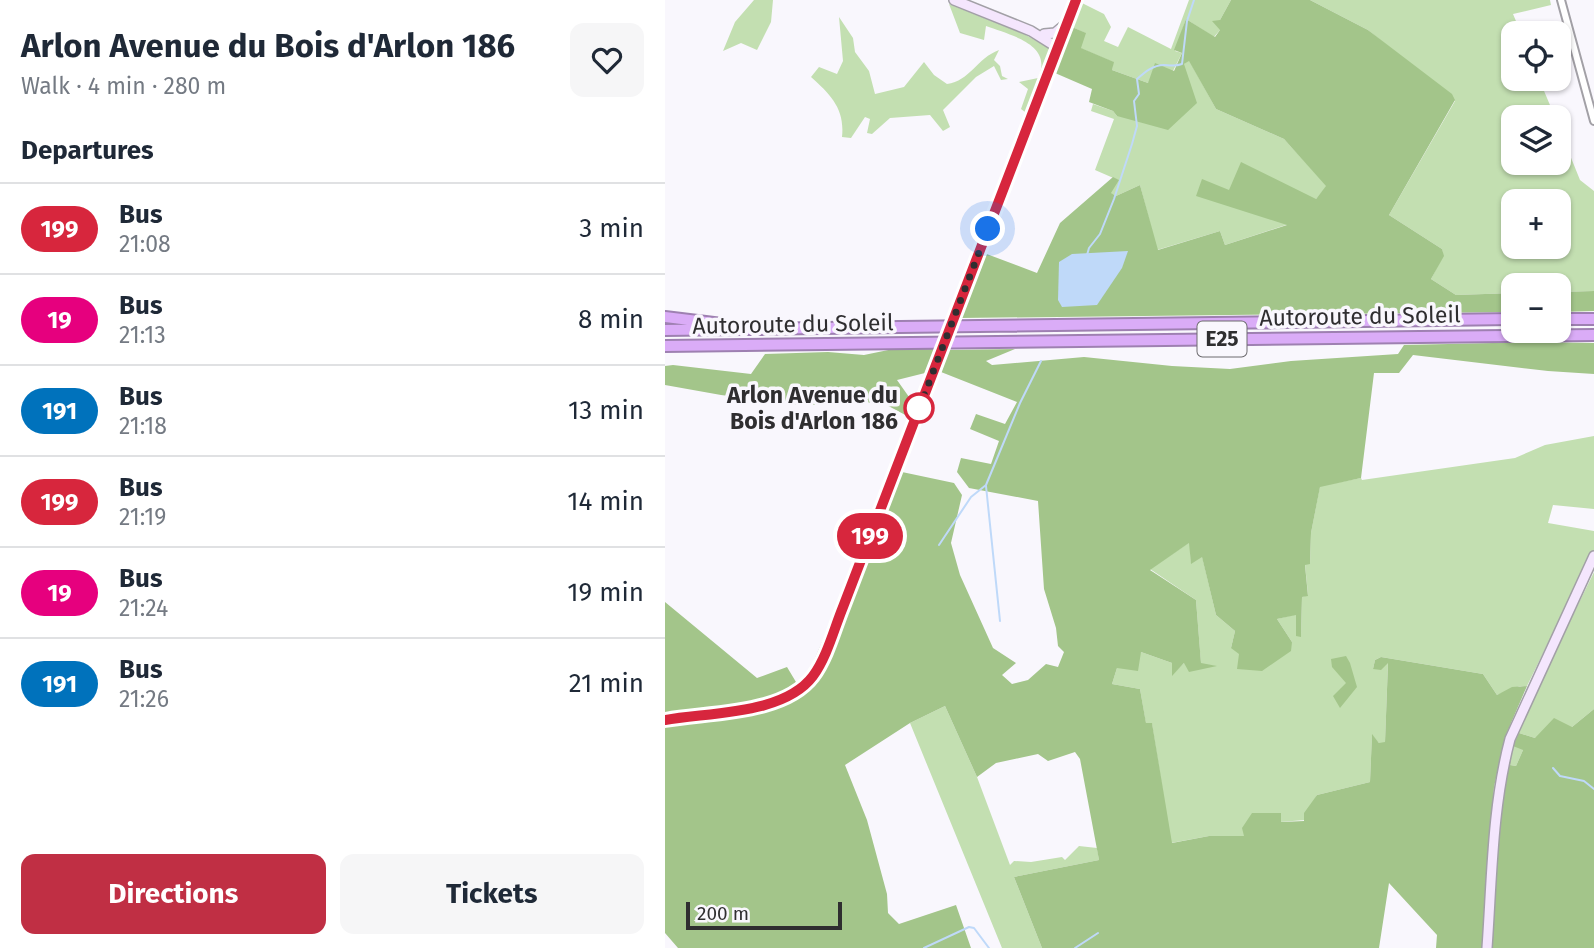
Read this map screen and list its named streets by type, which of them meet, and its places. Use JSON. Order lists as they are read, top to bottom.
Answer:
{
  "streets": {
    "highway": ["Autoroute du Soleil", "E25"]
  },
  "places": ["Arlon Avenue du Bois d'Arlon 186"],
  "lines": ["bus line 199"],
  "scale_bar": "200 m",
  "page": {
    "heading": [
      ["Arlon Avenue du Bois d'Arlon 186", "Walk · 4 min · 280 m"],
      "Departures"
    ],
    "on_map": "199",
    "map_buttons": ["+", "−"],
    "list": [
      {
        "mark": "199",
        "name": "Bus",
        "note": "21:08",
        "value": "3 min"
      },
      {
        "mark": "19",
        "name": "Bus",
        "note": "21:13",
        "value": "8 min"
      },
      {
        "mark": "191",
        "name": "Bus",
        "note": "21:18",
        "value": "13 min"
      },
      {
        "mark": "199",
        "name": "Bus",
        "note": "21:19",
        "value": "14 min"
      },
      {
        "mark": "19",
        "name": "Bus",
        "note": "21:24",
        "value": "19 min"
      },
      {
        "mark": "191",
        "name": "Bus",
        "note": "21:26",
        "value": "21 min"
      }
    ],
    "buttons": ["Directions", "Tickets"],
    "scale": "200 m"
  }
}
